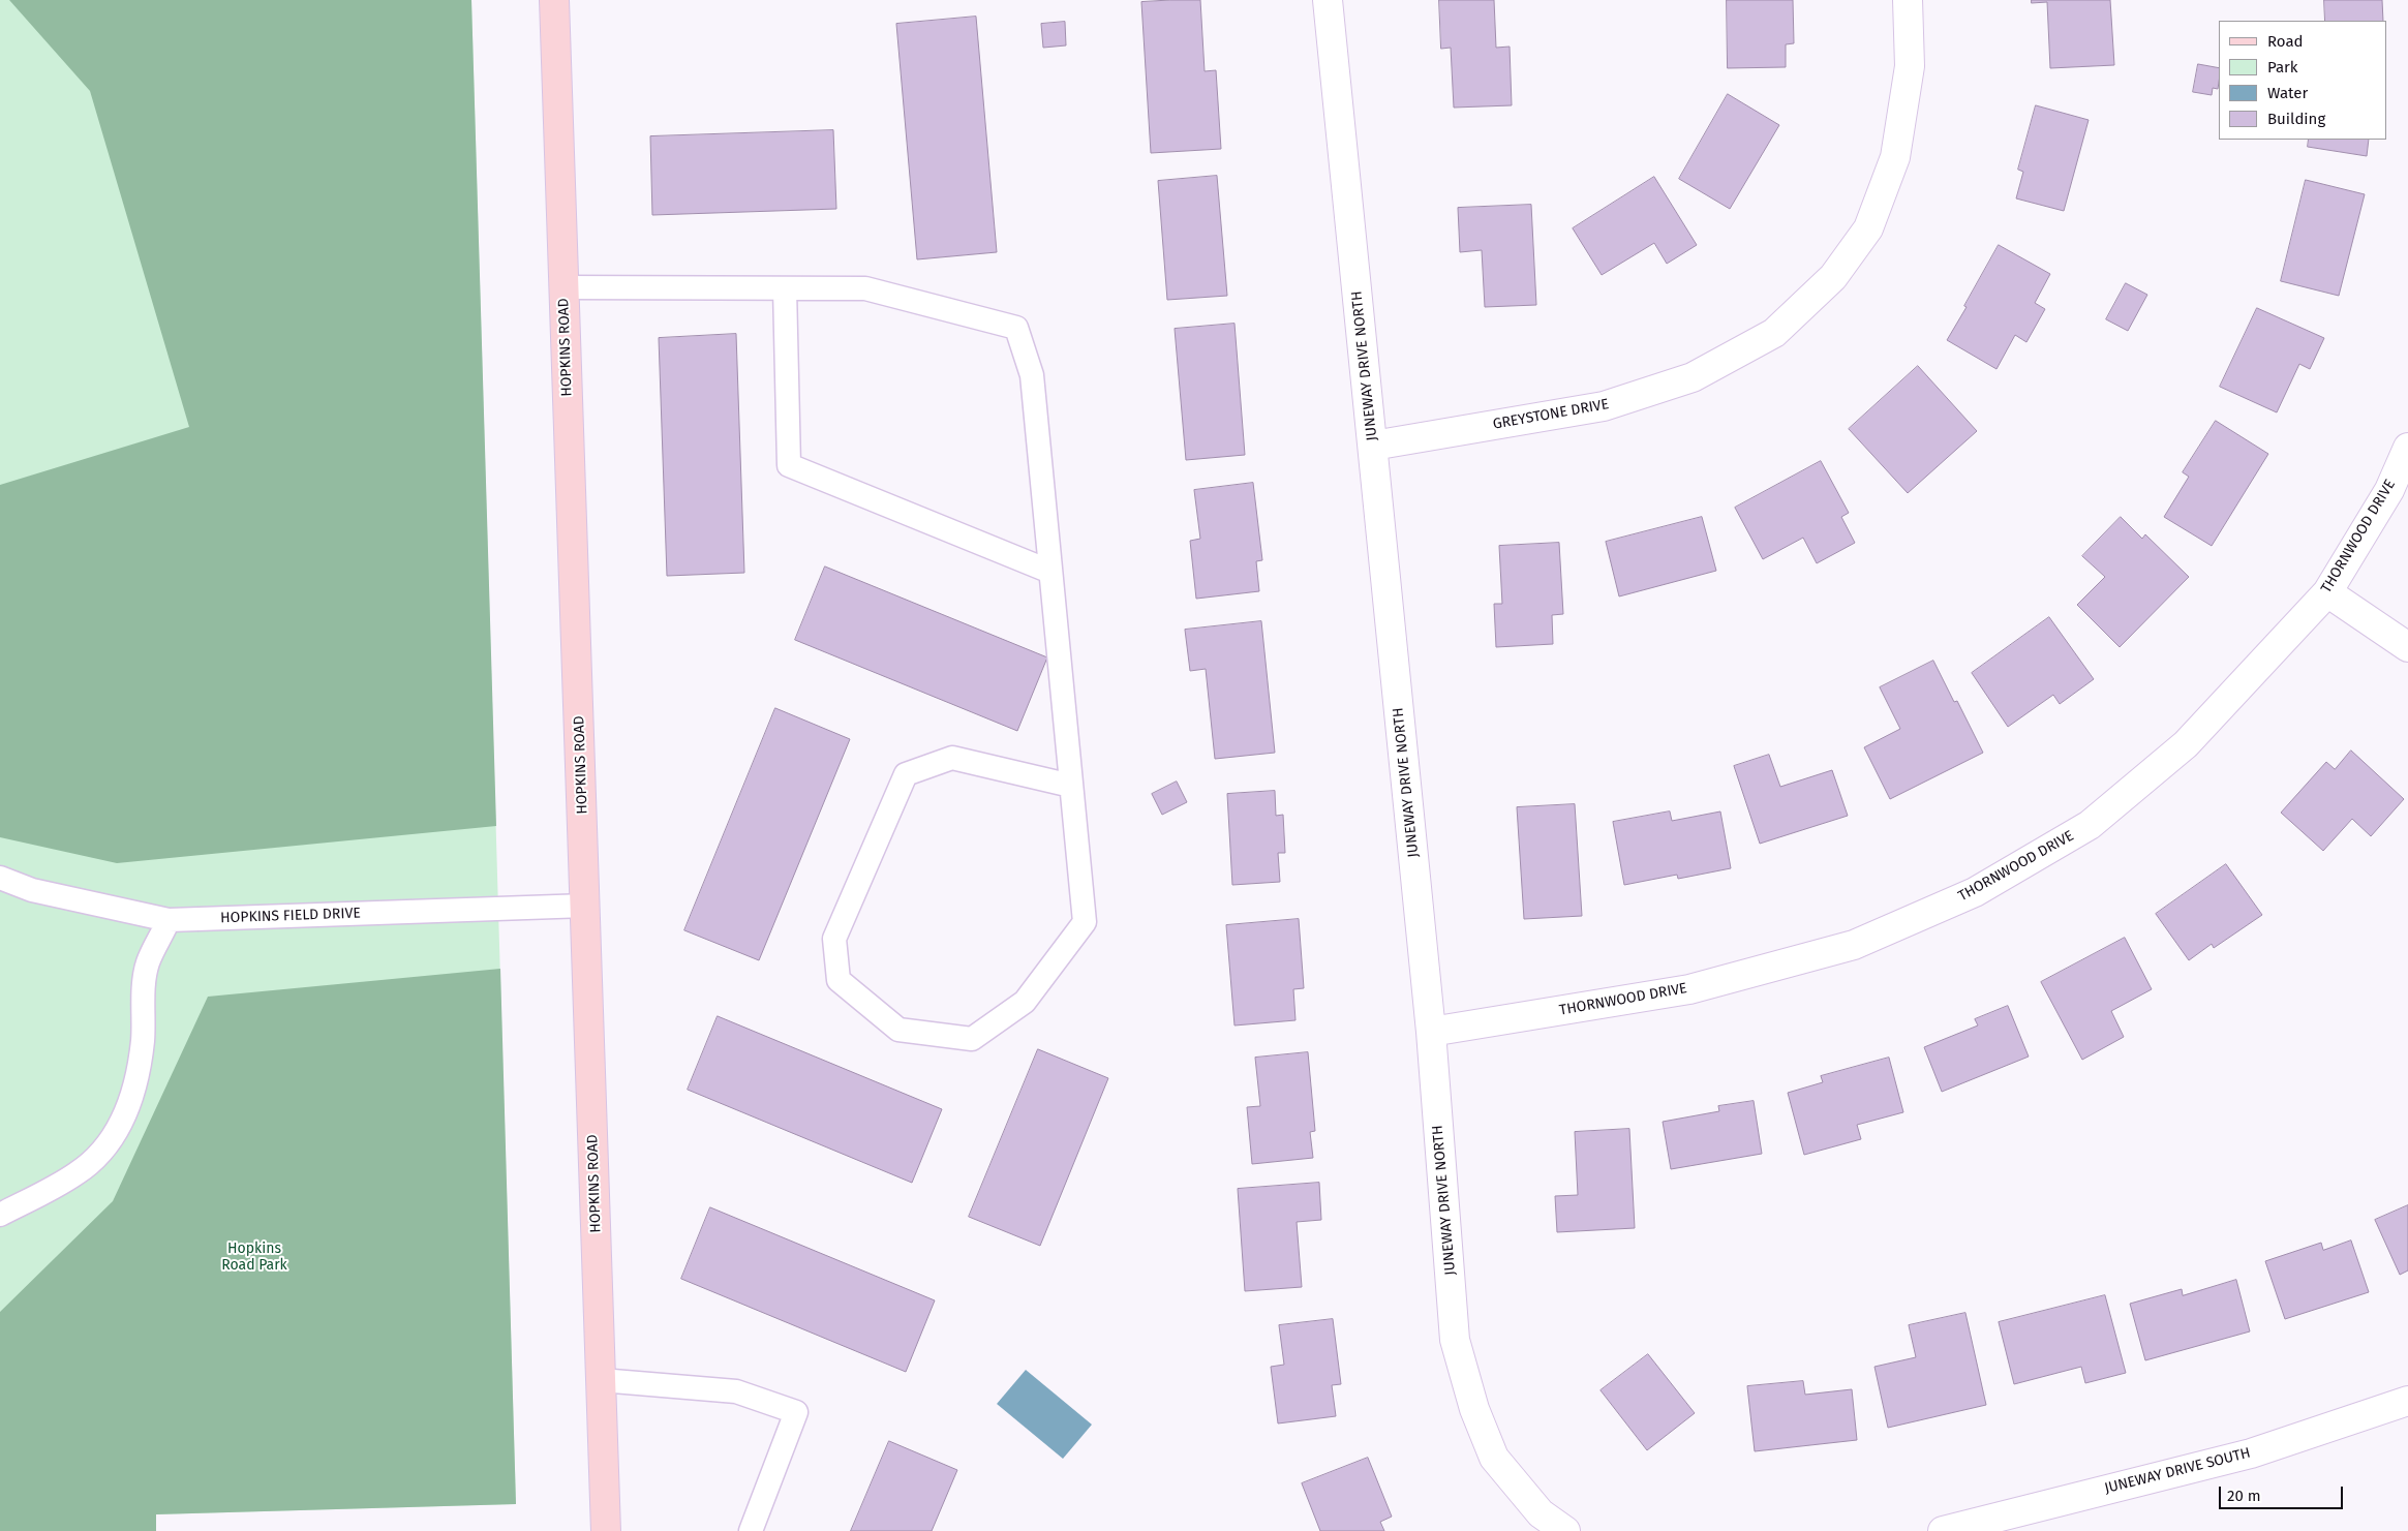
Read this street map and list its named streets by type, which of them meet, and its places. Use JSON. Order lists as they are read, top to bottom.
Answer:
{
  "streets": {
    "street": [
      "HOPKINS ROAD",
      "JUNEWAY DRIVE NORTH",
      "GREYSTONE DRIVE",
      "THORNWOOD DRIVE",
      "JUNEWAY DRIVE SOUTH"
    ],
    "lane": ["HOPKINS FIELD DRIVE"]
  },
  "crossings": [
    ["HOPKINS ROAD", "HOPKINS FIELD DRIVE"],
    ["JUNEWAY DRIVE NORTH", "GREYSTONE DRIVE"],
    ["JUNEWAY DRIVE NORTH", "THORNWOOD DRIVE"]
  ],
  "parks": ["Hopkins Road Park"],
  "legend": [
    "Road",
    "Park",
    "Water",
    "Building"
  ],
  "scale_bar": "20 m"
}
